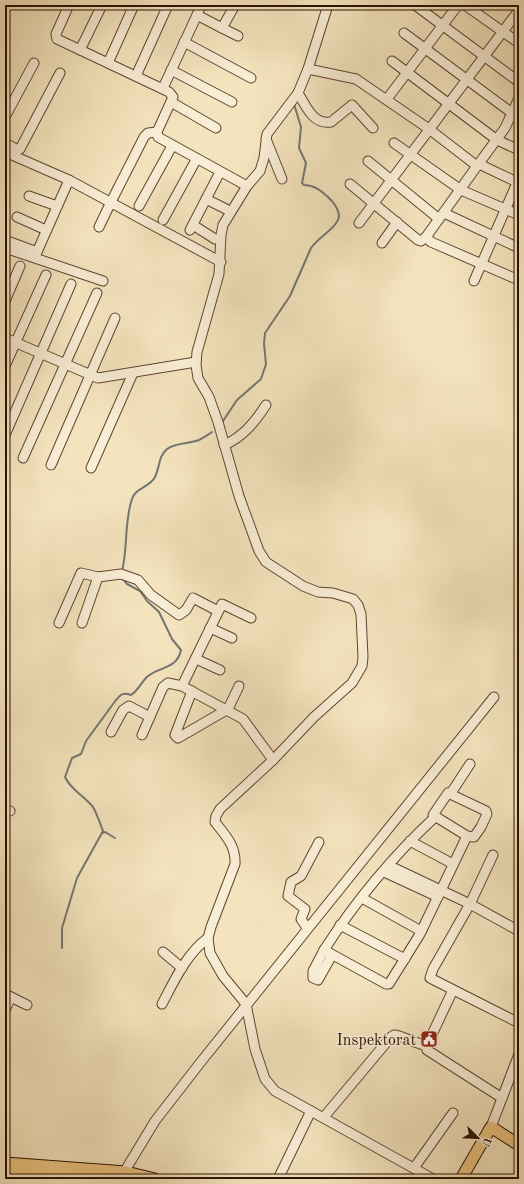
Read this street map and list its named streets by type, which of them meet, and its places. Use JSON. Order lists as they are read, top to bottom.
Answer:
{
  "places": {
    "public building": ["Inspektorat"]
  },
  "north": "bottom right"
}
